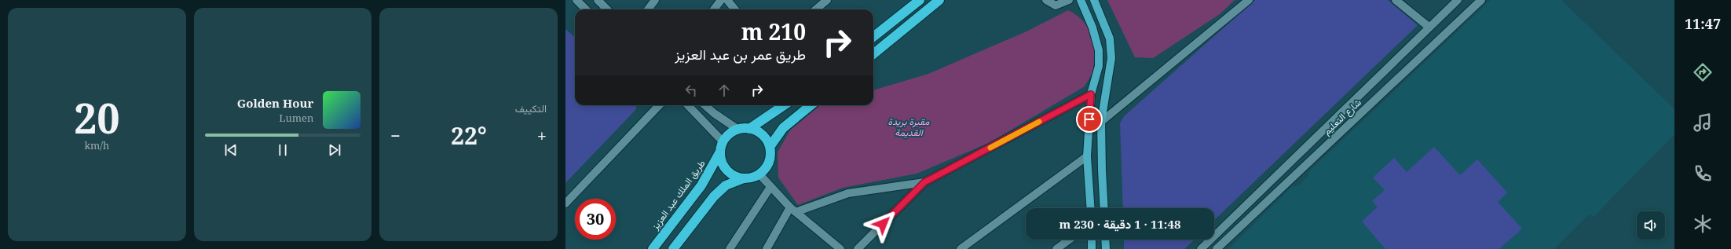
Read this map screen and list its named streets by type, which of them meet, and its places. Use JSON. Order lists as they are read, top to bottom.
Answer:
{
  "streets": {
    "highway": ["طريق الملك عبد العزيز"],
    "street": ["شارع التعليم"]
  },
  "parks": ["مقبرة بريدة القديمة"],
  "page": {
    "tabs": "11:47",
    "tile": [
      "التكييف",
      ["20", "km/h"]
    ],
    "turn": ["210 m", "طريق عمر بن عبد العزيز"],
    "song": ["Golden Hour", "Lumen"],
    "heat": ["−", "22°", "+"],
    "limit": "30",
    "trip": "11:48 · 1 دقيقة · 230 m"
  }
}
